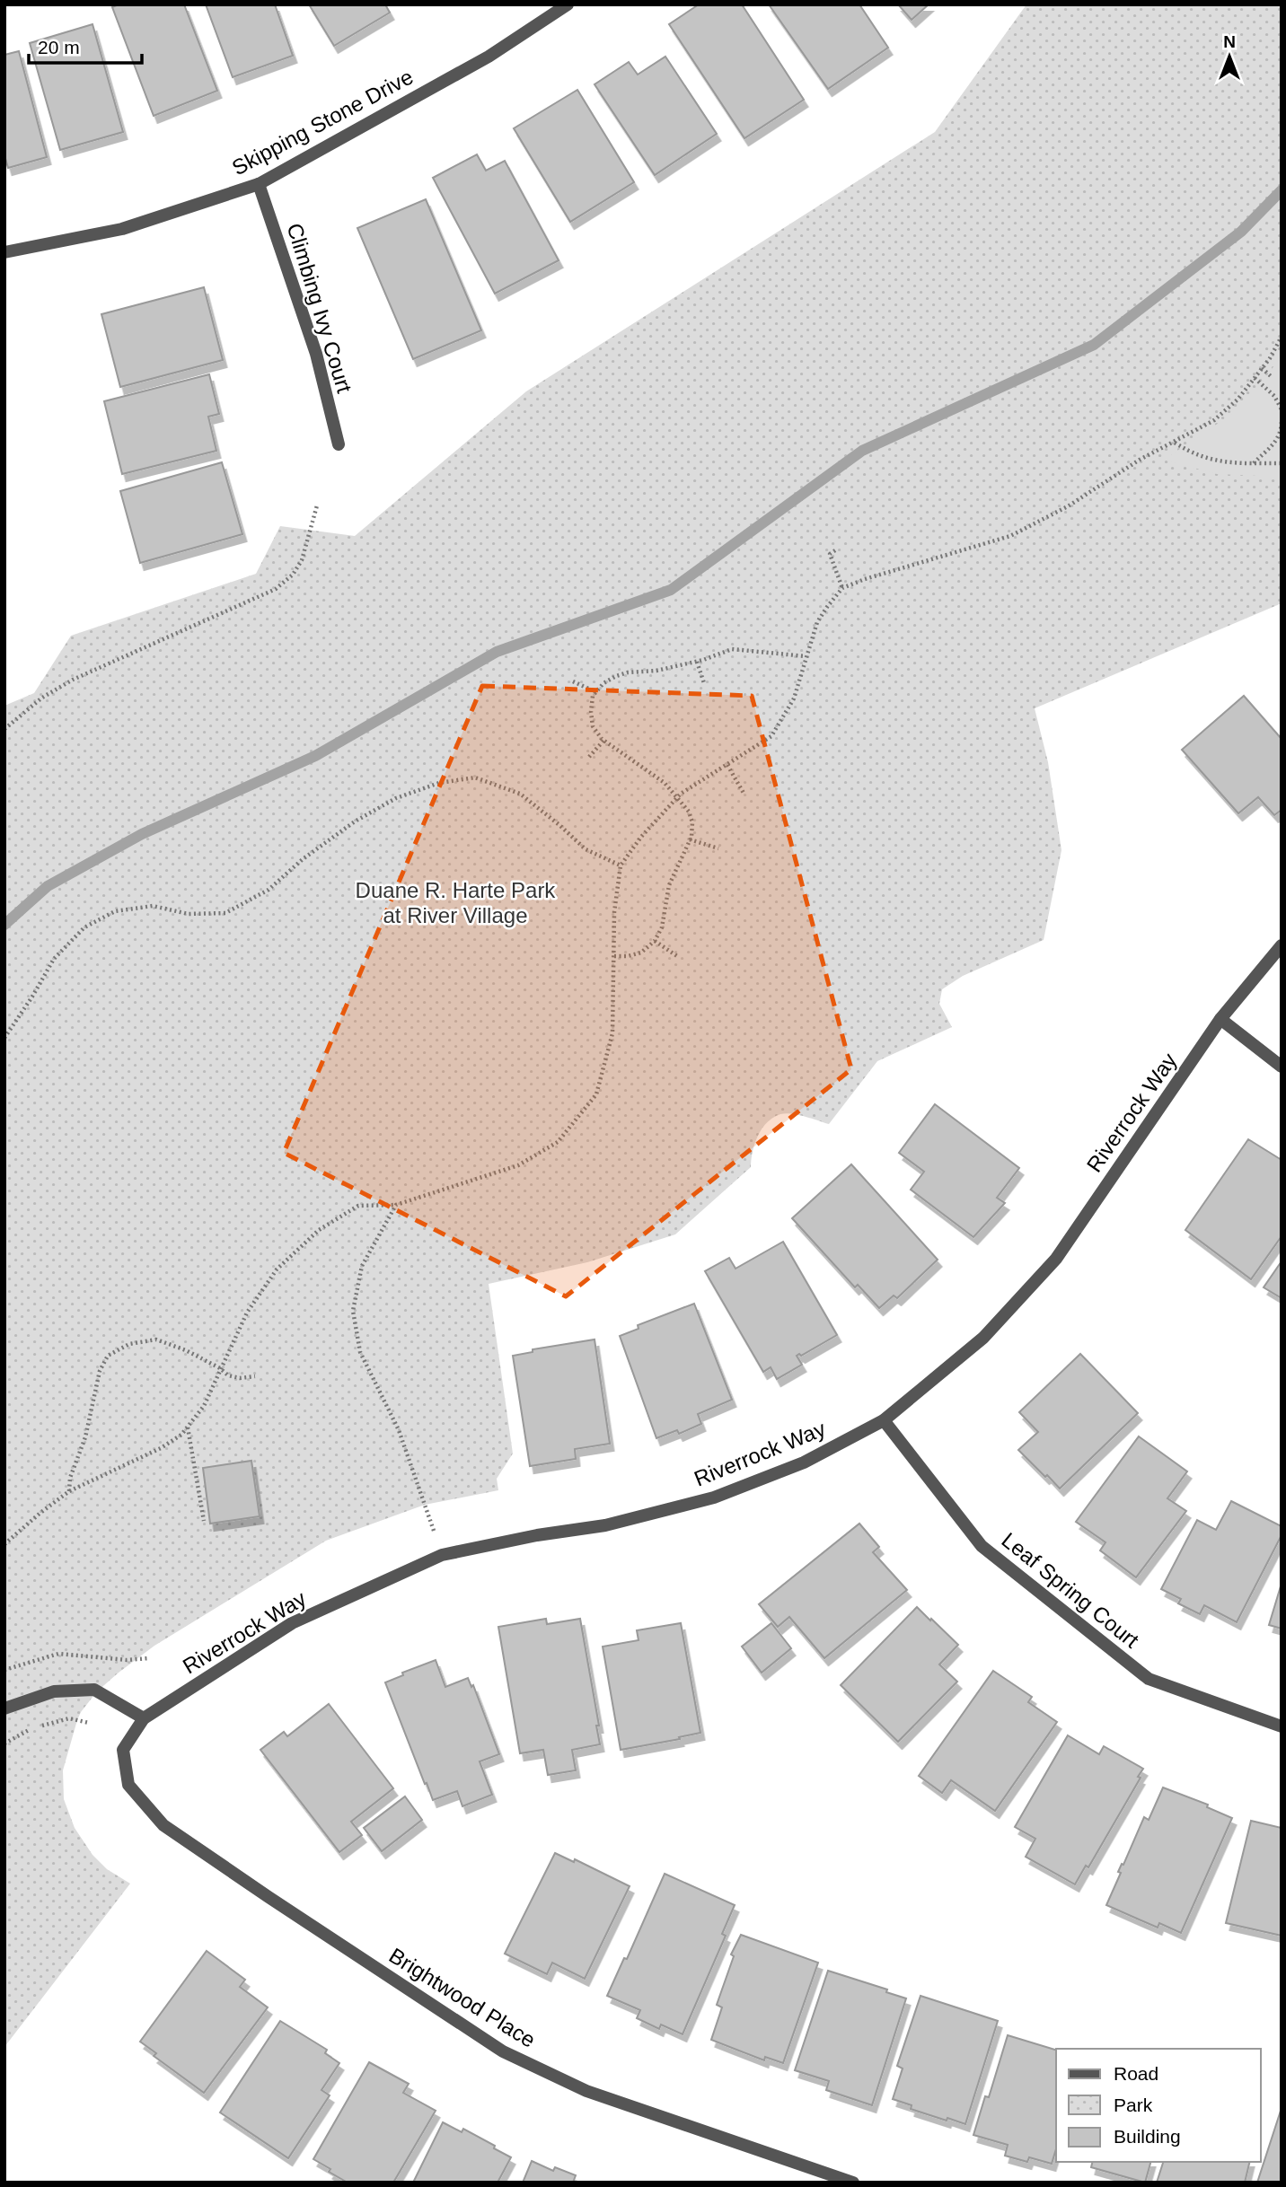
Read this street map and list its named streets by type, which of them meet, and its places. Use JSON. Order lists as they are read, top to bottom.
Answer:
{
  "streets": {
    "street": [
      "Skipping Stone Drive",
      "Climbing Ivy Court",
      "Riverrock Way",
      "Leaf Spring Court",
      "Brightwood Place"
    ]
  },
  "crossings": [
    ["Skipping Stone Drive", "Climbing Ivy Court"],
    ["Riverrock Way", "Leaf Spring Court"],
    ["Riverrock Way", "Brightwood Place"]
  ],
  "parks": ["Duane R. Harte Park at River Village"],
  "legend": ["Road", "Park", "Building"],
  "scale_bar": "20 m",
  "north": "top"
}
